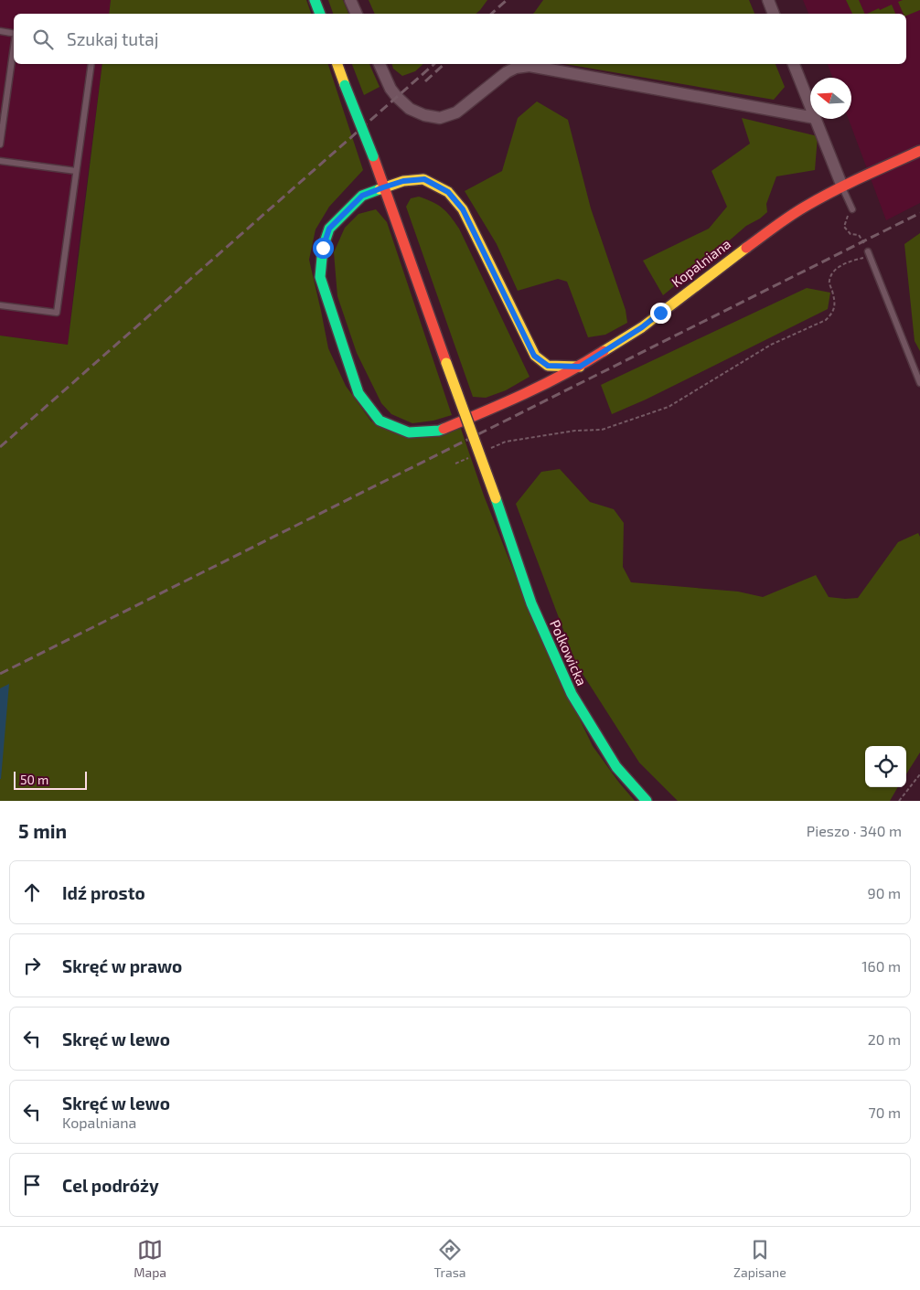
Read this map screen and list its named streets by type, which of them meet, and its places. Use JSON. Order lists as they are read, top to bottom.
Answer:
{
  "streets": {
    "street": ["Kopalniana", "Polkowicka"]
  },
  "crossings": [
    ["Kopalniana", "Polkowicka"]
  ],
  "scale_bar": "50 m",
  "north": "left",
  "page": {
    "search": "Szukaj tutaj",
    "scale": "50 m",
    "heading": ["5 min", "Pieszo · 340 m"],
    "list": [
      ["Idź prosto", "90 m"],
      ["Skręć w prawo", "160 m"],
      ["Skręć w lewo", "20 m"],
      ["Skręć w lewo", "Kopalniana", "70 m"],
      "Cel podróży"
    ],
    "nav": ["Mapa", "Trasa", "Zapisane"]
  }
}
